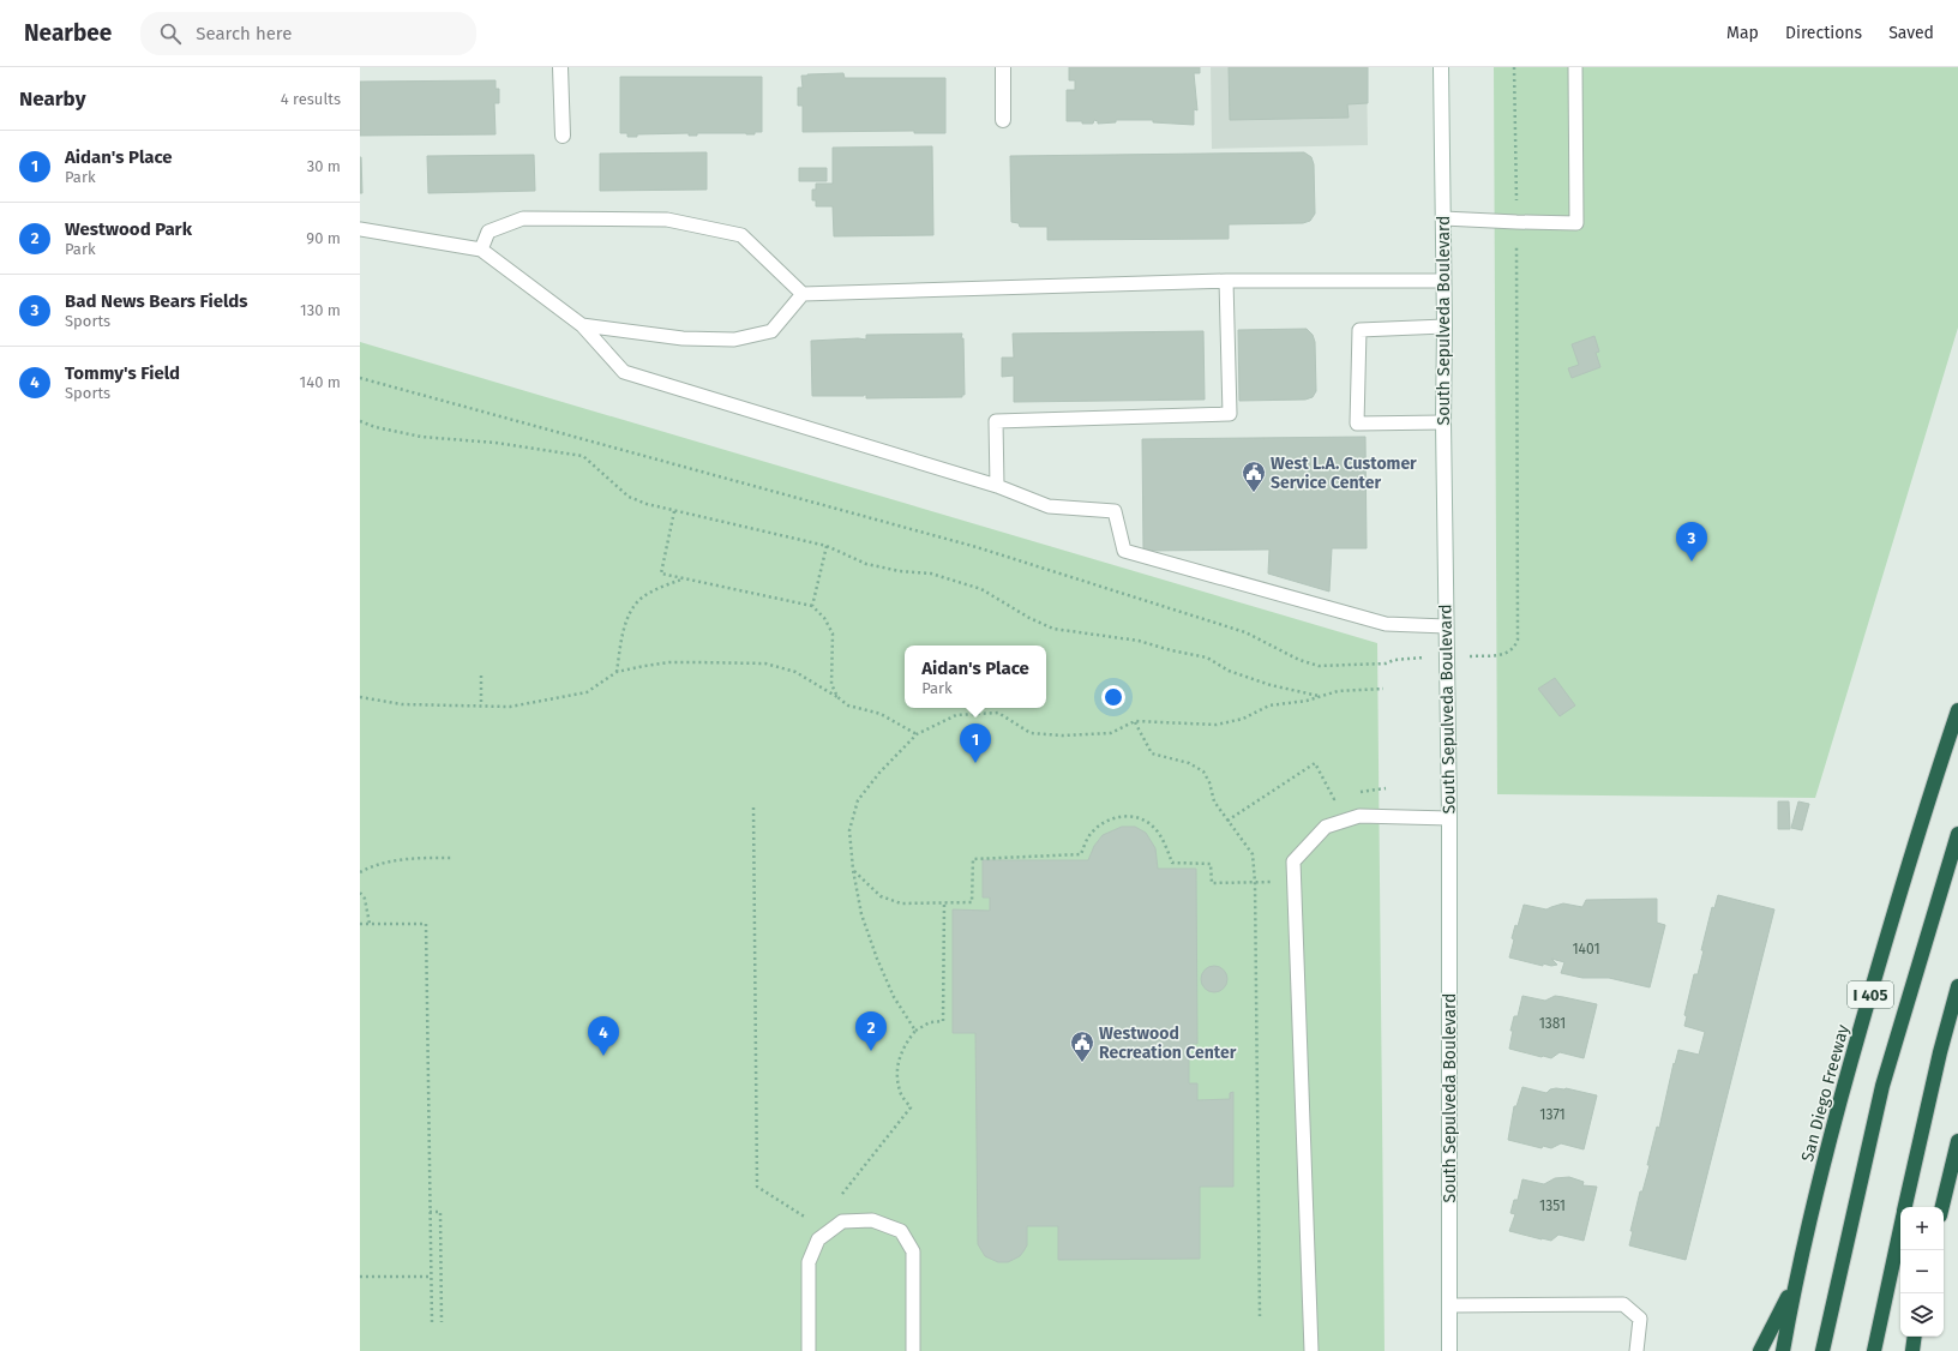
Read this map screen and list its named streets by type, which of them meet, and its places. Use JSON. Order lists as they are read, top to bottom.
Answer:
{
  "streets": {
    "highway": ["I 405", "San Diego Freeway"],
    "main road": ["South Sepulveda Boulevard"]
  },
  "places": {
    "public building": ["West L.A. Customer Service Center", "Westwood Recreation Center"]
  },
  "house_numbers": [
    "1401",
    "1381",
    "1371",
    "1351"
  ],
  "page": {
    "header": "Nearbee",
    "search": "Search here",
    "nav": ["Map", "Directions", "Saved"],
    "heading": ["Nearby", "4 results"],
    "list": [
      {
        "mark": "1",
        "name": "Aidan's Place",
        "note": "Park",
        "value": "30 m"
      },
      {
        "mark": "2",
        "name": "Westwood Park",
        "note": "Park",
        "value": "90 m"
      },
      {
        "mark": "3",
        "name": "Bad News Bears Fields",
        "note": "Sports",
        "value": "130 m"
      },
      {
        "mark": "4",
        "name": "Tommy's Field",
        "note": "Sports",
        "value": "140 m"
      }
    ],
    "pins": [
      "3",
      "1",
      "2",
      "4"
    ],
    "popup": ["Aidan's Place", "Park"],
    "map_buttons": ["+", "−"]
  }
}
